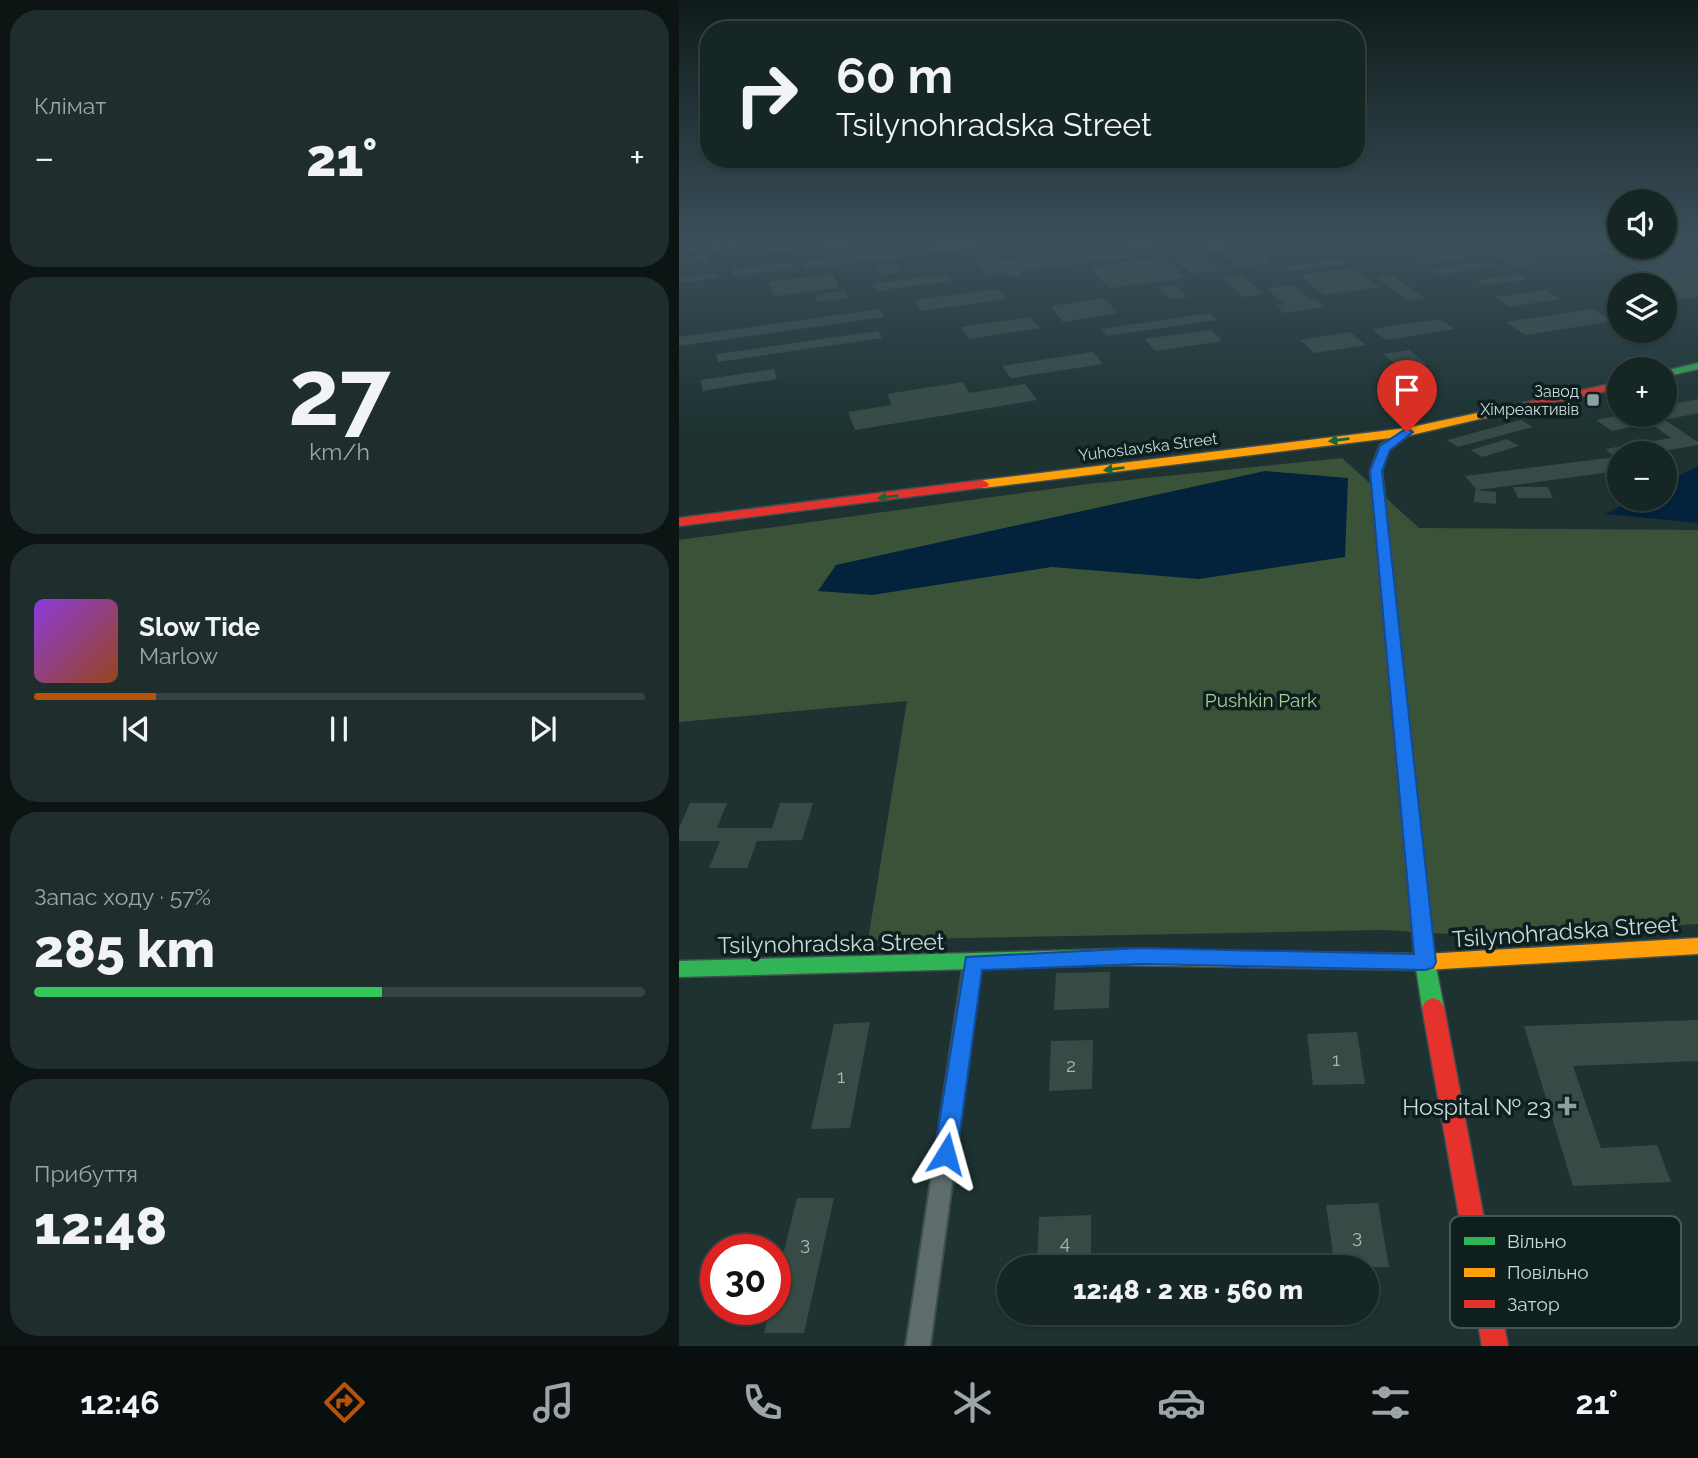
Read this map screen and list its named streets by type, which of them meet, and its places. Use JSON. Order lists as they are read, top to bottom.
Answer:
{
  "streets": {
    "street": ["Yuhoslavska Street", "Tsilynohradska Street"]
  },
  "one_way": ["Yuhoslavska Street"],
  "parks": ["Pushkin Park"],
  "places": {
    "transit": ["Завод Хімреактивів"],
    "health": ["Hospital № 23"]
  },
  "house_numbers": [
    "1",
    "2",
    "1",
    "3",
    "4",
    "3"
  ],
  "legend": ["Вільно", "Повільно", "Затор"],
  "page": {
    "tile": [
      "Клімат",
      ["27", "km/h"],
      ["Запас ходу · 57%", "285 km"],
      ["Прибуття", "12:48"]
    ],
    "turn": ["60 m", "Tsilynohradska Street"],
    "heat": ["−", "21°", "+"],
    "map_buttons": ["+", "−"],
    "song": ["Slow Tide", "Marlow"],
    "limit": "30",
    "trip": "12:48 · 2 хв · 560 m",
    "tabs": ["12:46", "21°"]
  }
}
